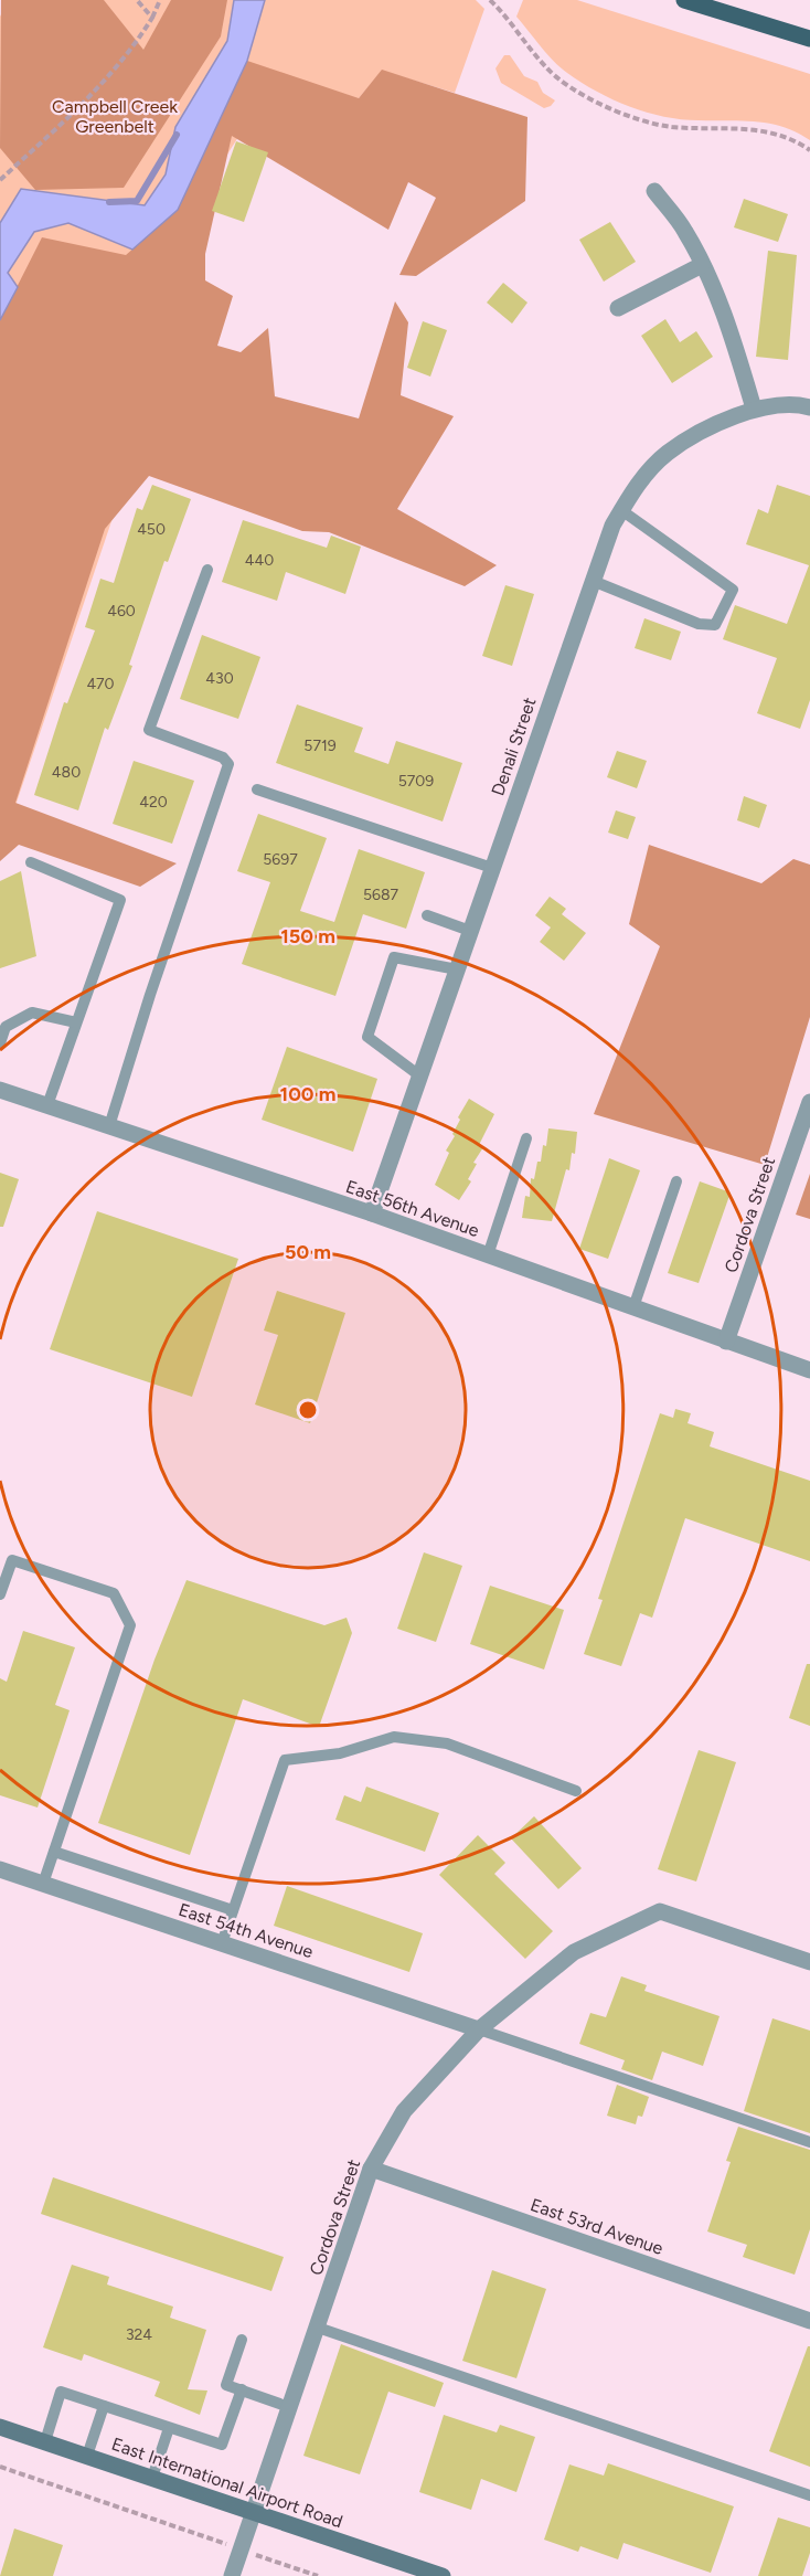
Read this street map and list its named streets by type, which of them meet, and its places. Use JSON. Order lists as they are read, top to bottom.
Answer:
{
  "streets": {
    "main road": ["East International Airport Road"],
    "street": [
      "Denali Street",
      "East 56th Avenue",
      "Cordova Street",
      "East 54th Avenue",
      "East 53rd Avenue"
    ]
  },
  "crossings": [
    ["Denali Street", "East 56th Avenue"],
    ["East 56th Avenue", "Cordova Street"],
    ["Cordova Street", "East 54th Avenue"],
    ["Cordova Street", "East 53rd Avenue"],
    ["Cordova Street", "East International Airport Road"]
  ],
  "parks": ["Campbell Creek Greenbelt"],
  "house_numbers": [
    "450",
    "440",
    "460",
    "430",
    "470",
    "5719",
    "480",
    "5709",
    "420",
    "5697",
    "5687",
    "324"
  ],
  "rings": ["150 m", "100 m", "50 m"]
}
